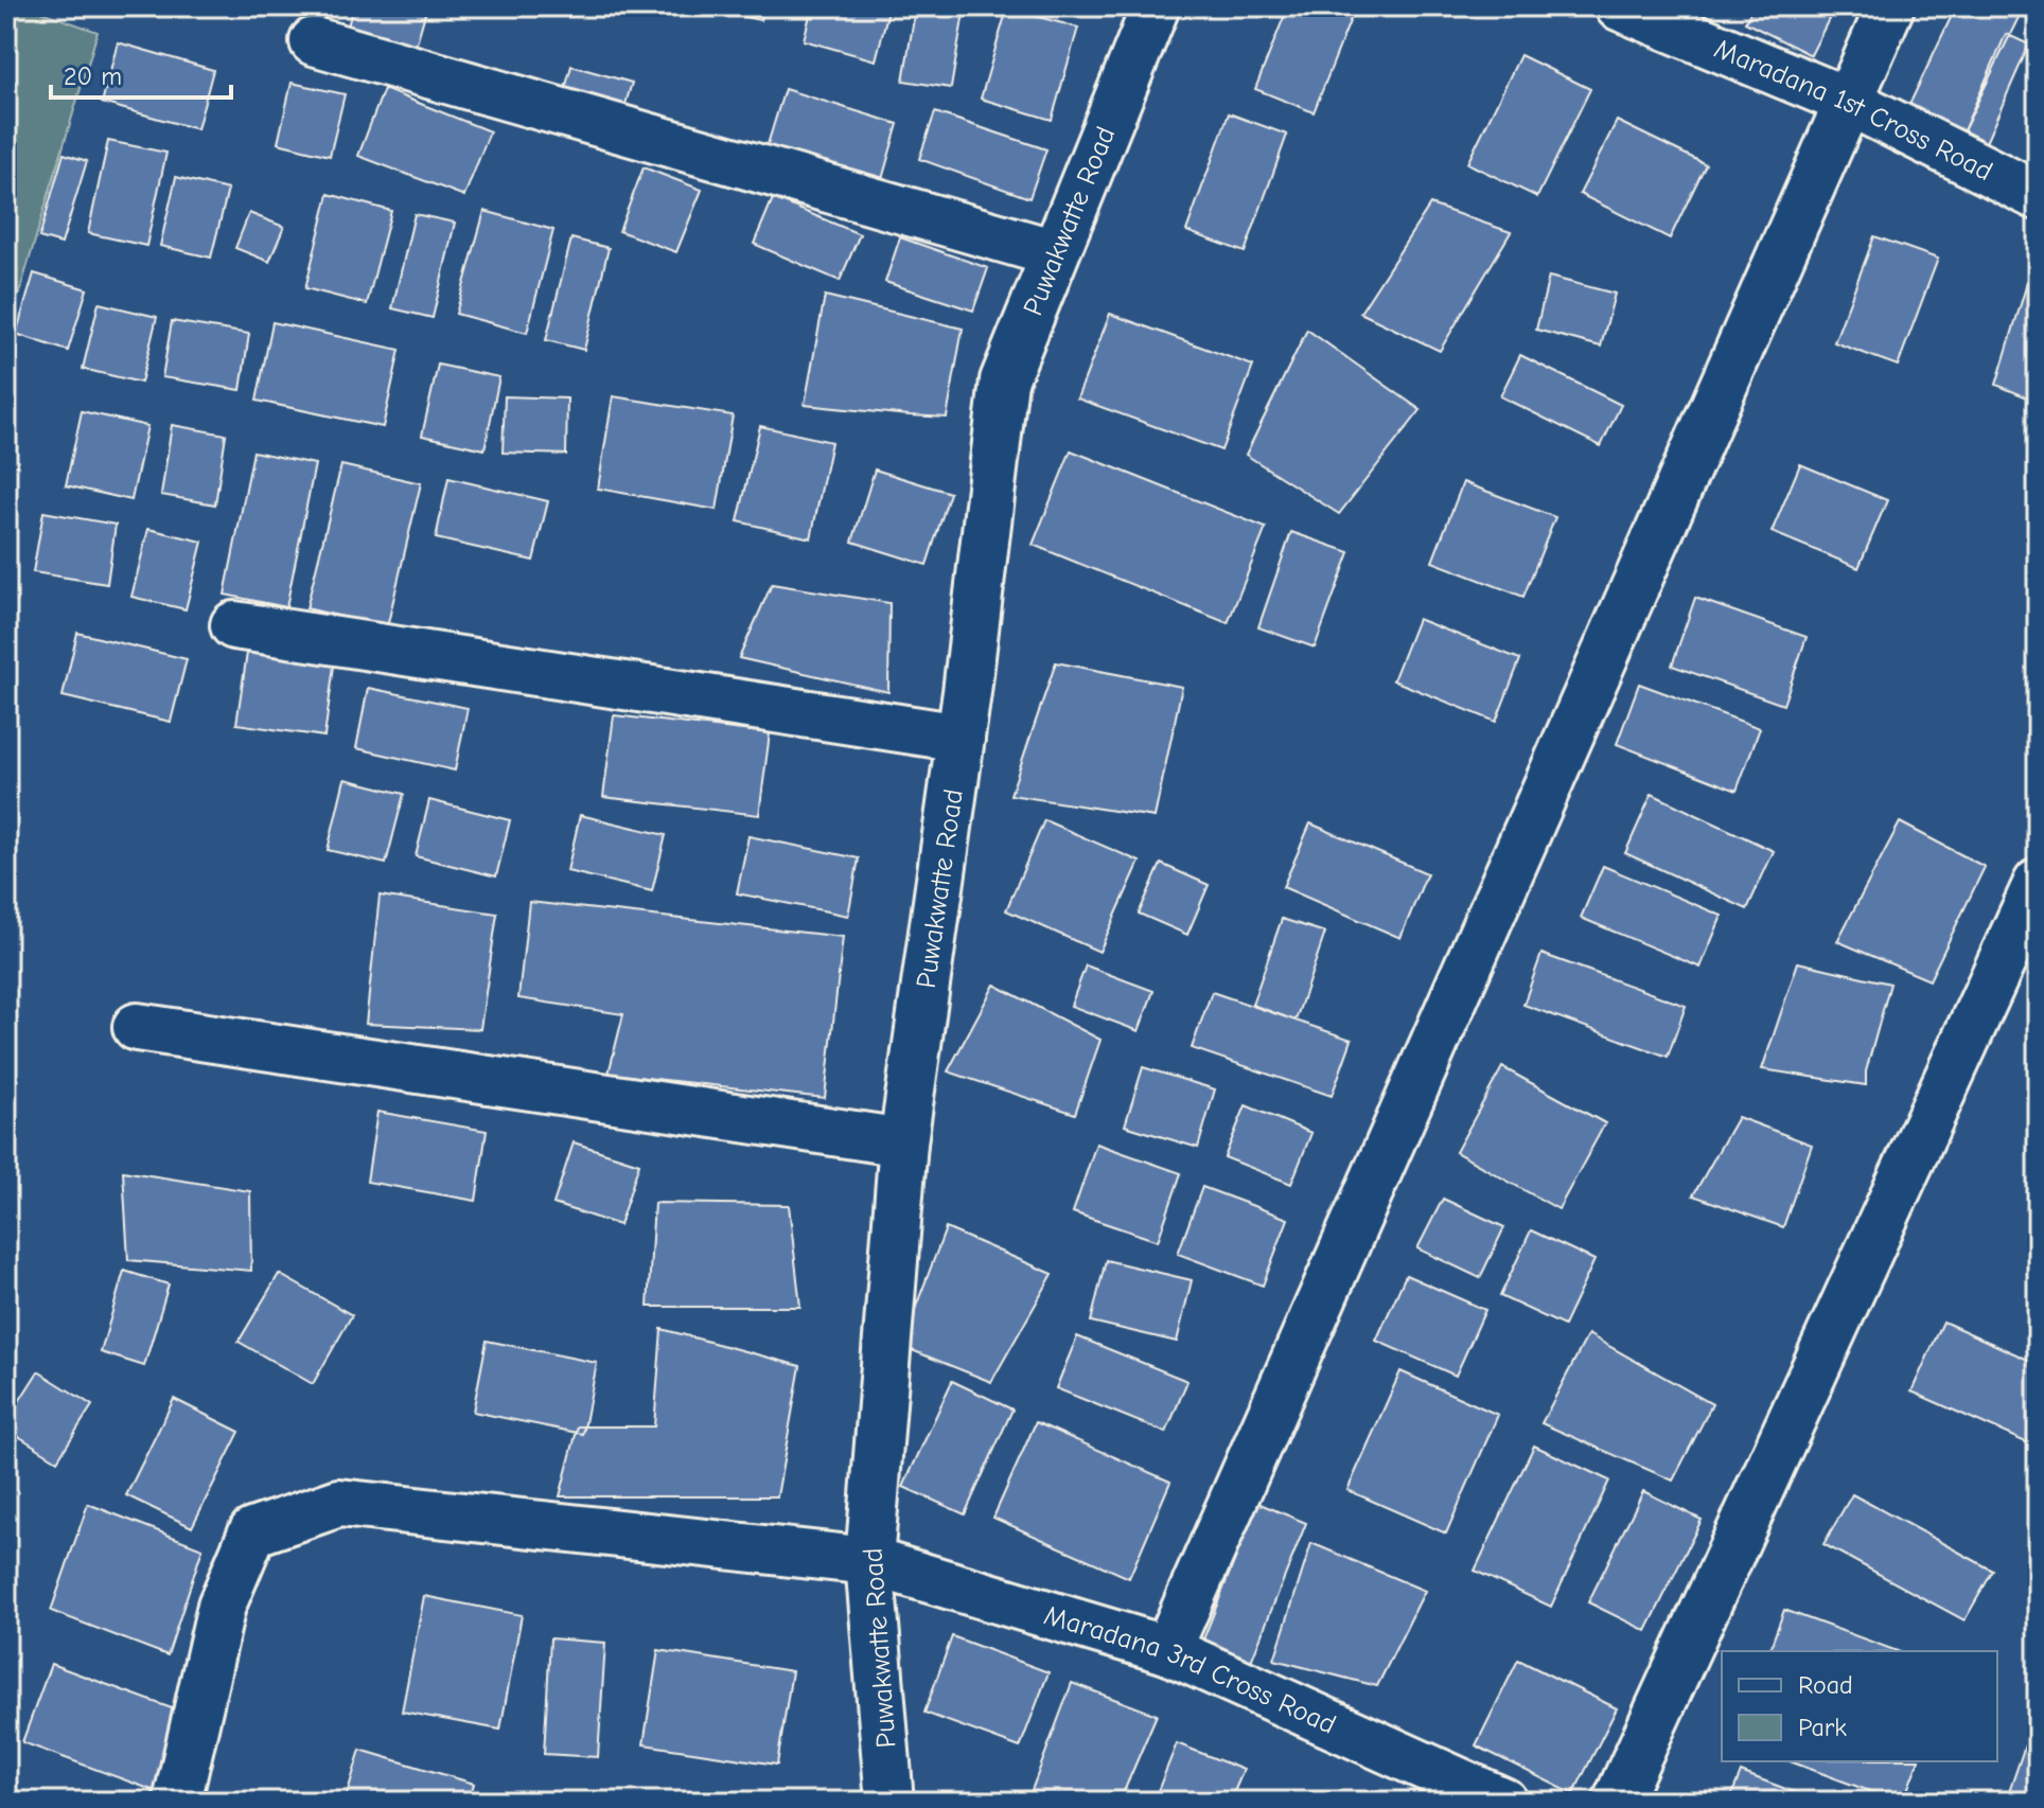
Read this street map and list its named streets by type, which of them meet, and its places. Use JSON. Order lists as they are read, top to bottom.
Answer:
{
  "streets": {
    "street": ["Maradana 1st Cross Road", "Puwakwatte Road", "Maradana 3rd Cross Road"]
  },
  "crossings": [
    ["Puwakwatte Road", "Maradana 3rd Cross Road"]
  ],
  "legend": ["Road", "Park"],
  "scale_bar": "20 m"
}
